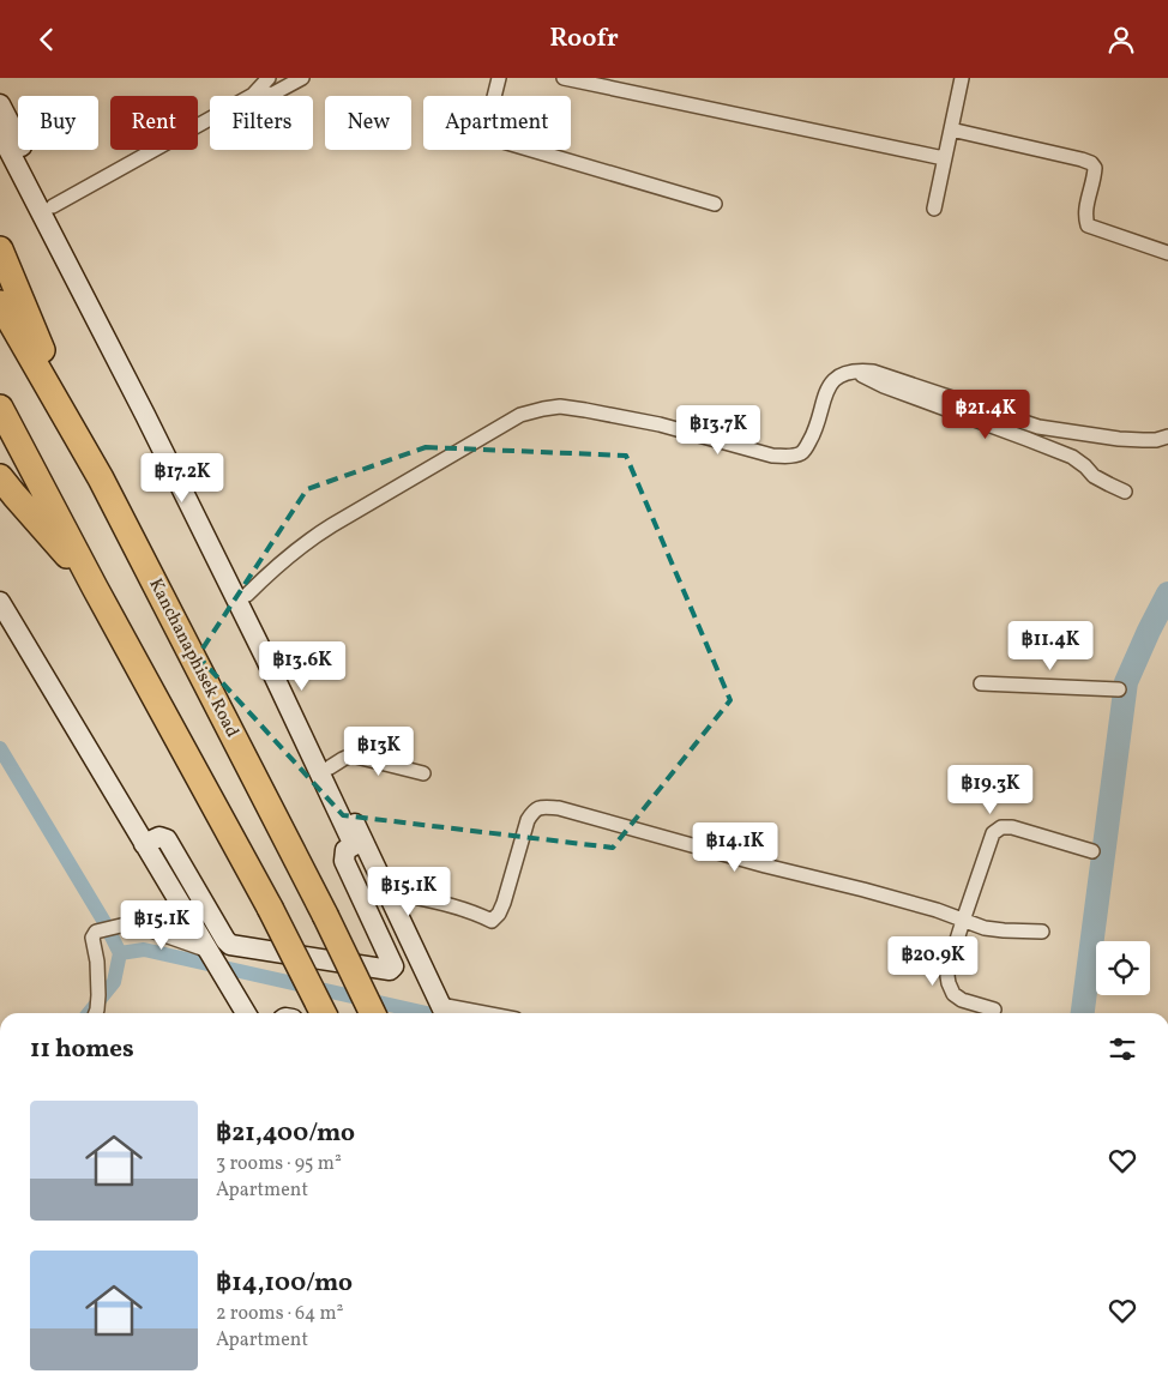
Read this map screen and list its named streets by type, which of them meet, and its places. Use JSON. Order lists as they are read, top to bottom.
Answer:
{
  "streets": {
    "highway": ["Kanchanaphisek Road"]
  },
  "page": {
    "header": "Roofr",
    "chip": [
      "Buy",
      "Rent",
      "Filters",
      "New",
      "Apartment"
    ],
    "price": [
      "฿21.4K",
      "฿13.7K",
      "฿17.2K",
      "฿11.4K",
      "฿13.6K",
      "฿13K",
      "฿19.3K",
      "฿14.1K",
      "฿15.1K",
      "฿15.1K",
      "฿20.9K"
    ],
    "heading": "11 homes",
    "list": [
      {
        "name": "฿21,400/mo",
        "note": "3 rooms · 95 m² · Apartment"
      },
      {
        "name": "฿14,100/mo",
        "note": "2 rooms · 64 m² · Apartment"
      }
    ]
  }
}
